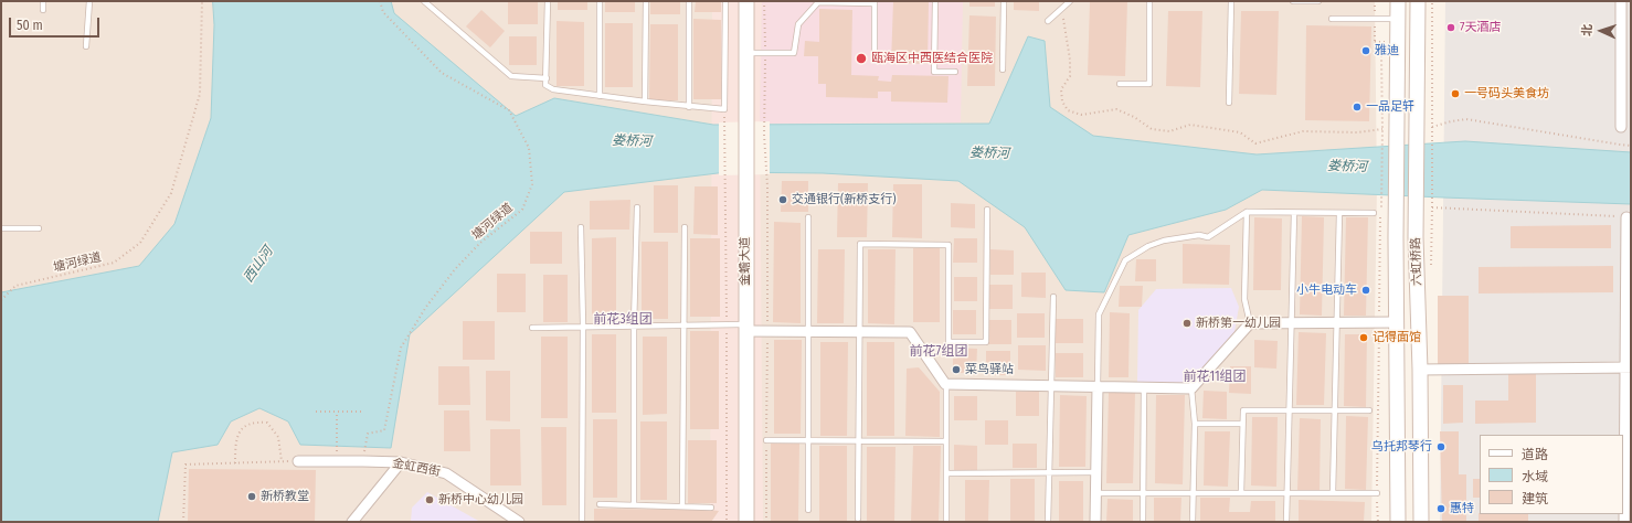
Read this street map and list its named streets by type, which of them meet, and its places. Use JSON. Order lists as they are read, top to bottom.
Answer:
{
  "streets": {
    "main road": ["金蟾大道", "六虹桥路"],
    "street": ["金虹西街"],
    "path": ["塘河绿道"]
  },
  "crossings": [
    ["塘河绿道", "金虹西街"]
  ],
  "districts": ["前花3组团", "前花7组团", "前花11组团"],
  "water": ["娄桥河", "西山河"],
  "places": [
    "7天酒店",
    "雅迪",
    "瓯海区中西医结合医院",
    "一号码头美食坊",
    "一品足轩",
    "交通银行(新桥支行)",
    "小牛电动车",
    "新桥第一幼儿园",
    "记得面馆",
    "菜鸟驿站",
    "乌托邦琴行",
    "新桥教堂",
    "新桥中心幼儿园",
    "惠特"
  ],
  "legend": ["道路", "水域", "建筑"],
  "scale_bar": "50 m",
  "north": "left"
}
